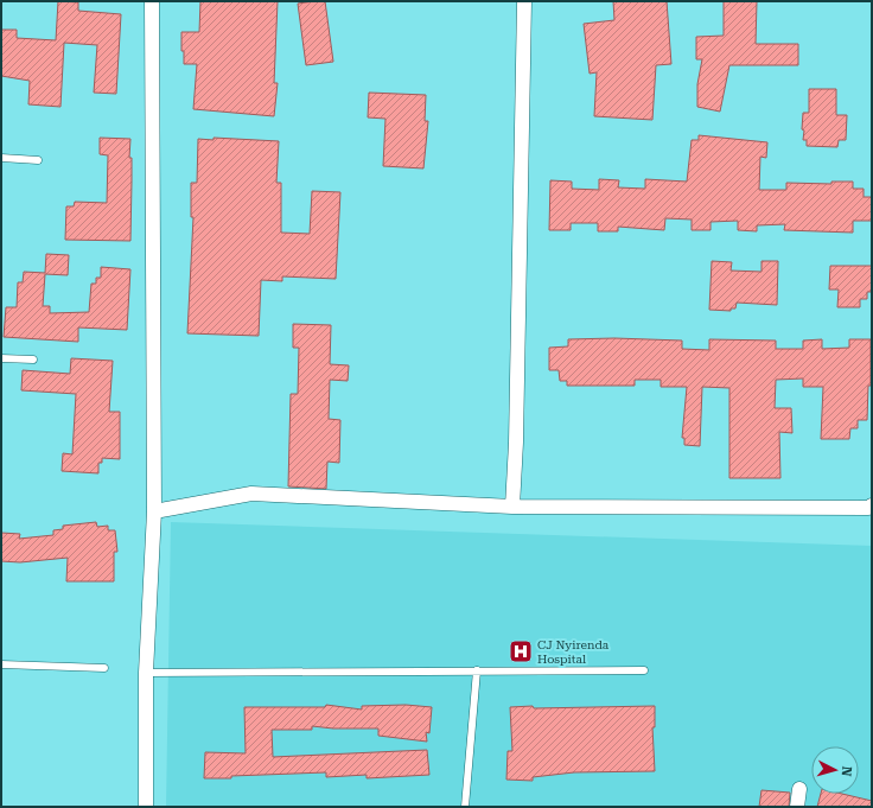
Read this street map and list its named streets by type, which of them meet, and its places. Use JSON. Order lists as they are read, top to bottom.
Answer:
{
  "places": {
    "hospital": ["CJ Nyirenda Hospital"]
  },
  "north": "right"
}
